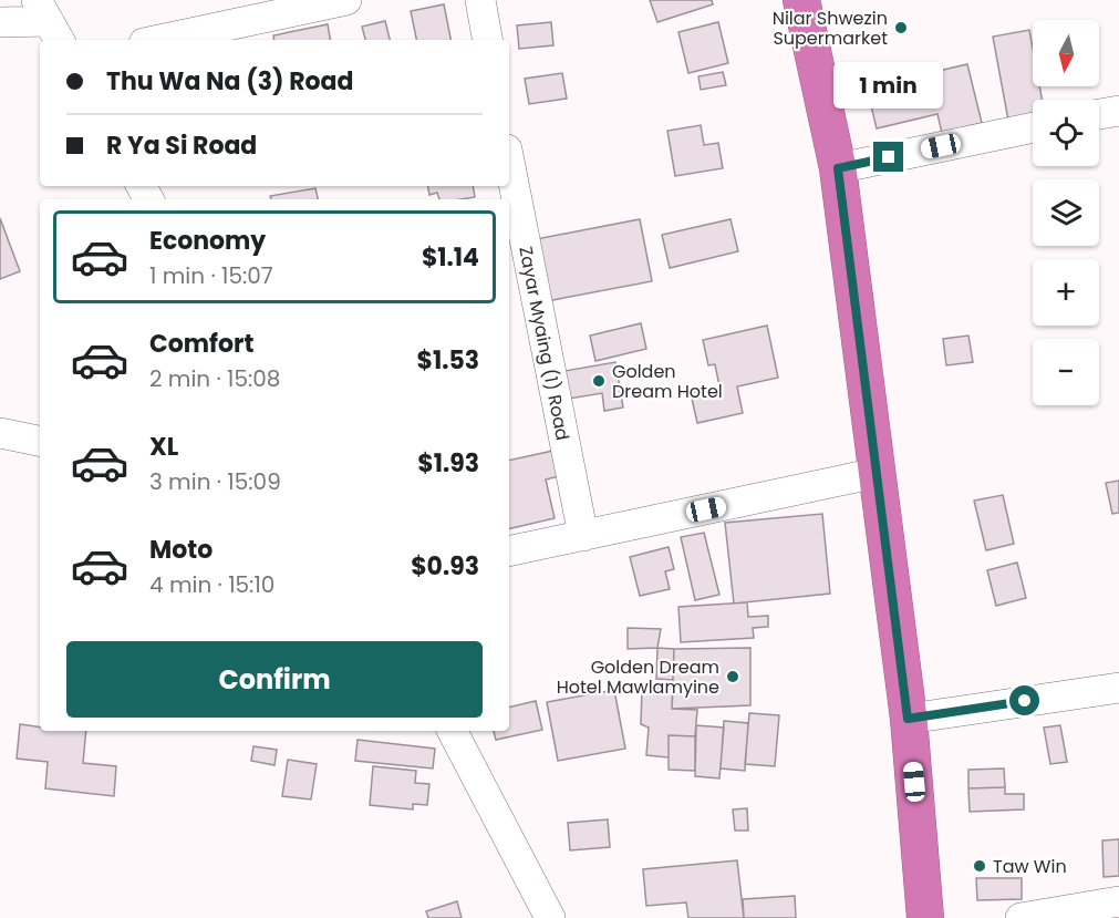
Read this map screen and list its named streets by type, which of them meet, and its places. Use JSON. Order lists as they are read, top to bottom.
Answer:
{
  "streets": {
    "street": ["Zayar Myaing (1) Road"]
  },
  "places": [
    "Nilar Shwezin Supermarket",
    "Golden Dream Hotel",
    "Golden Dream Hotel Mawlamyine",
    "Taw Win"
  ],
  "north": "bottom",
  "page": {
    "map_buttons": ["+", "−"],
    "banner": ["Thu Wa Na (3) Road", "R Ya Si Road"],
    "bubble": "1 min",
    "list": [
      {
        "name": "Economy",
        "note": "1 min · 15:07",
        "value": "$1.14"
      },
      {
        "name": "Comfort",
        "note": "2 min · 15:08",
        "value": "$1.53"
      },
      {
        "name": "XL",
        "note": "3 min · 15:09",
        "value": "$1.93"
      },
      {
        "name": "Moto",
        "note": "4 min · 15:10",
        "value": "$0.93"
      }
    ],
    "buttons": "Confirm"
  }
}
